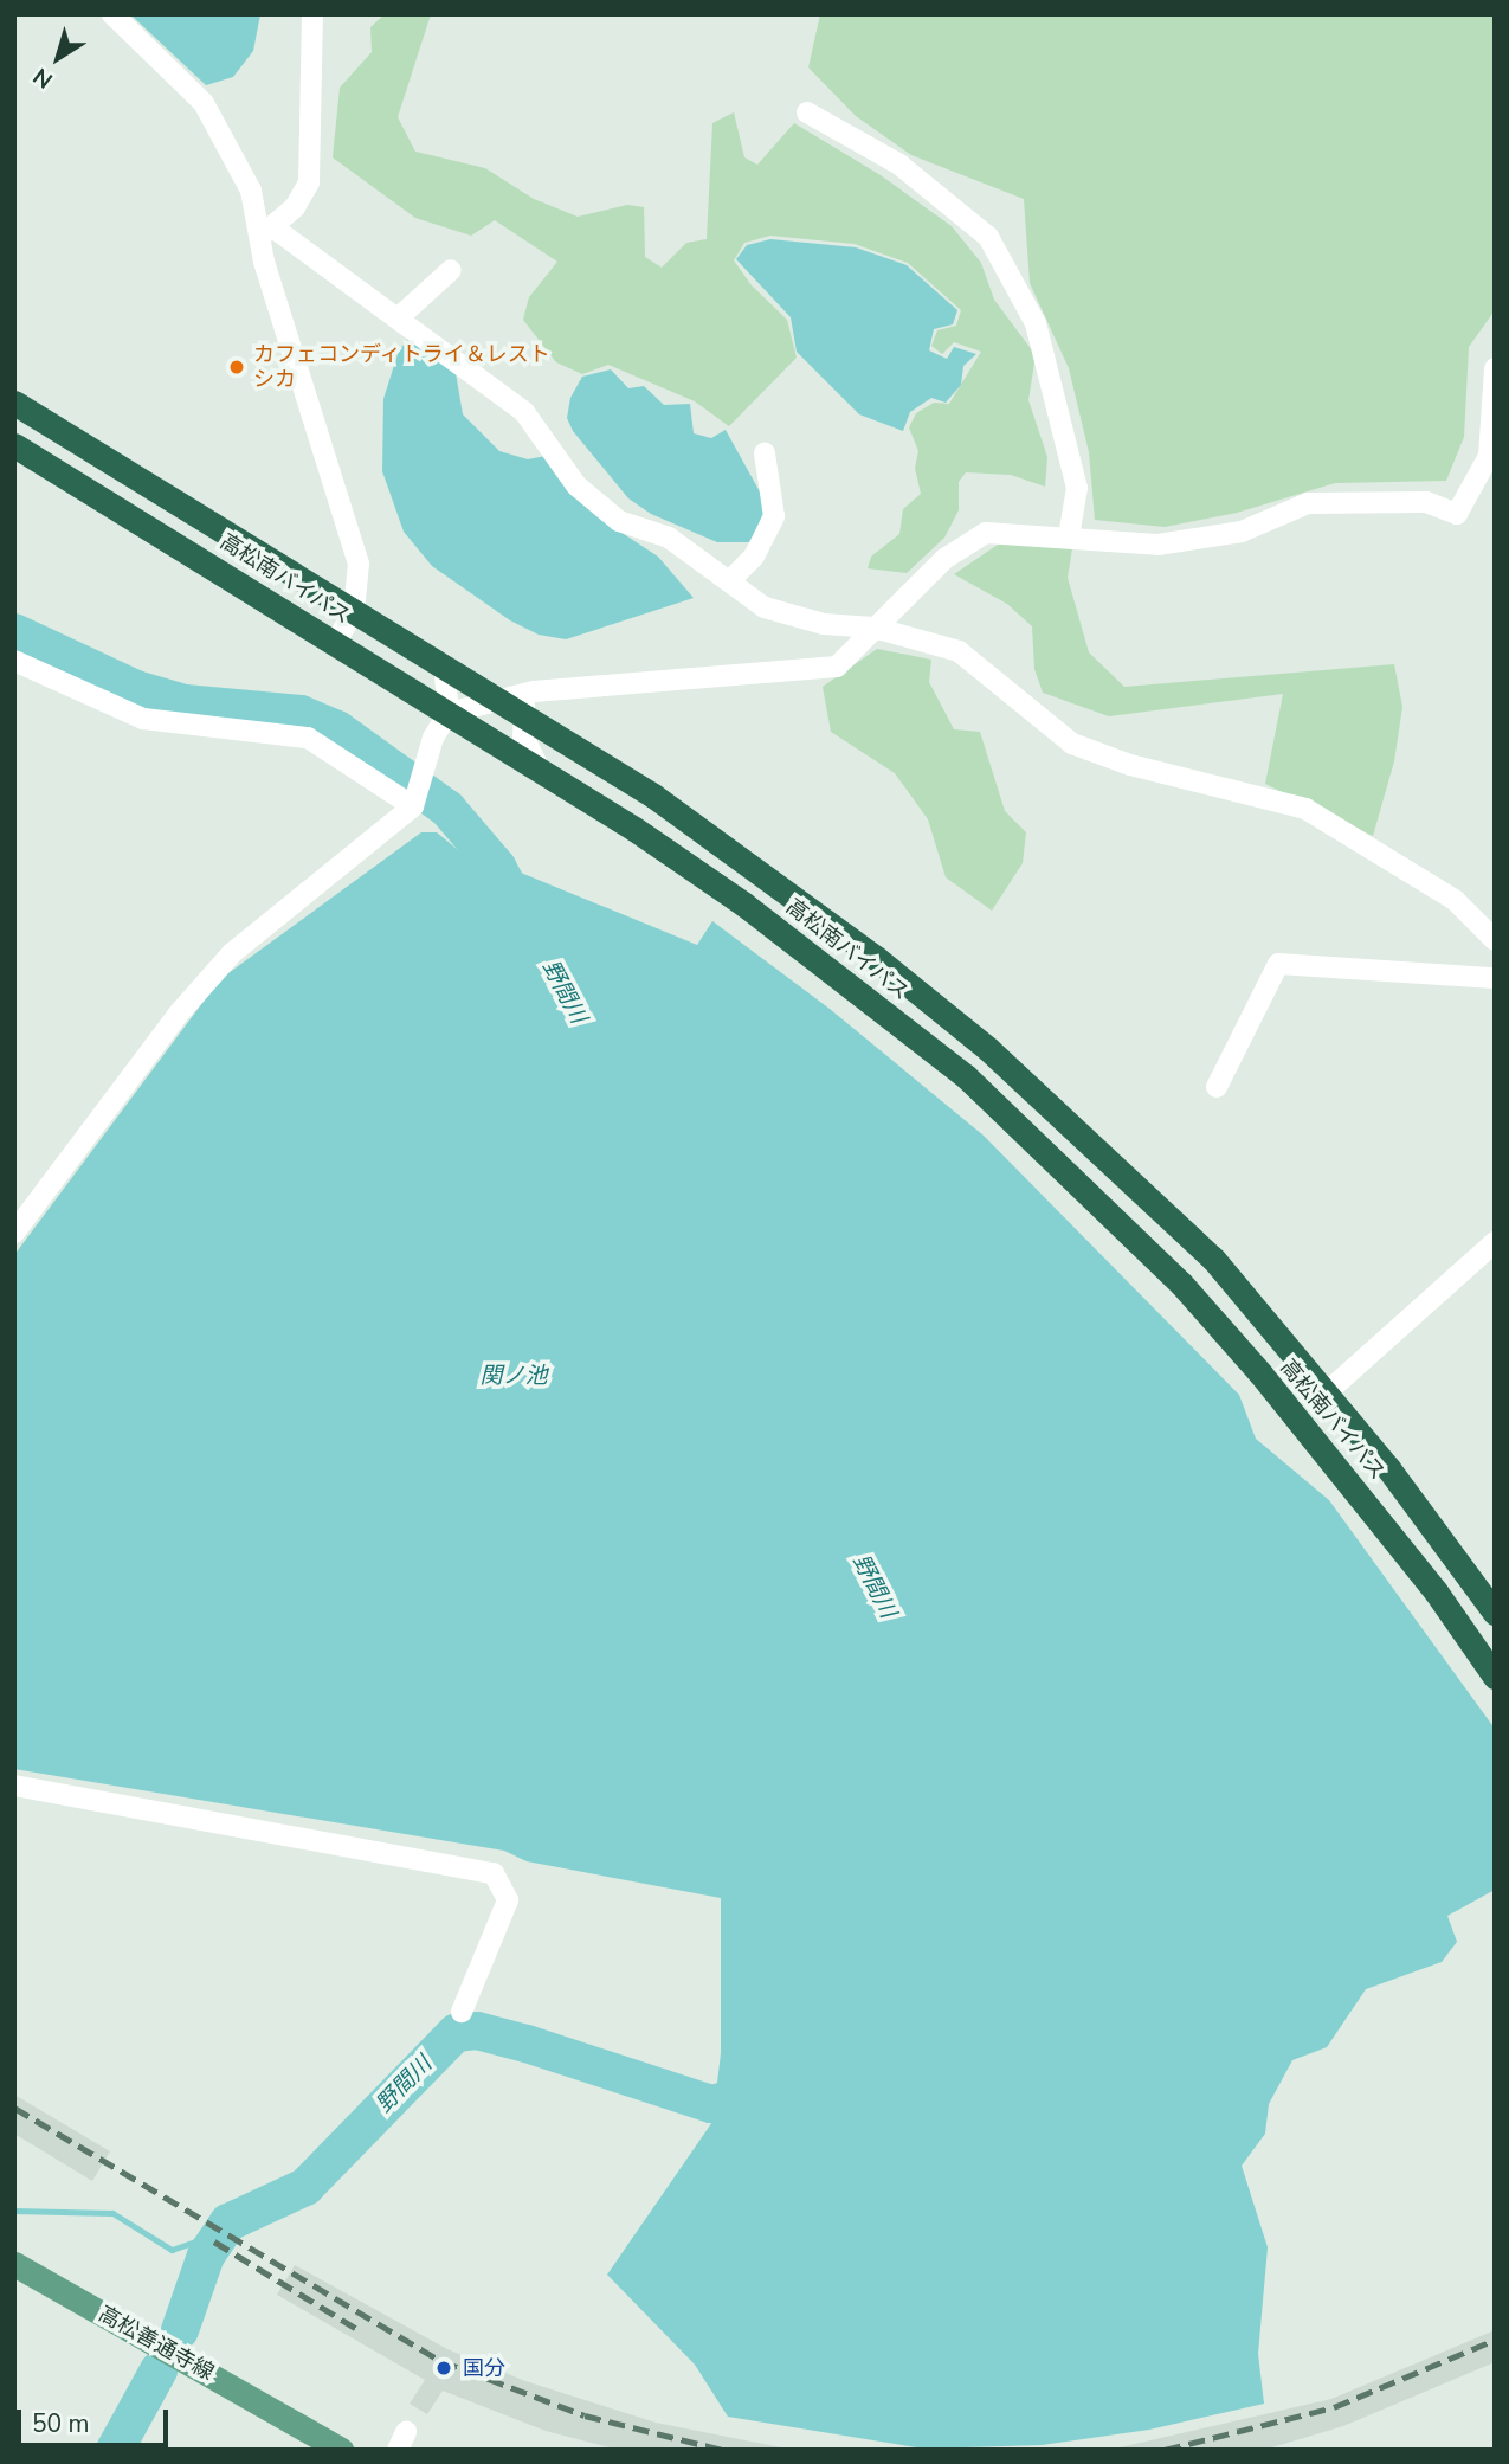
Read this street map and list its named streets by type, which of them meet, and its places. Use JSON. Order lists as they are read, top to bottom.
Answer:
{
  "streets": {
    "highway": ["高松南バイパス"],
    "main road": ["高松善通寺線"]
  },
  "water": ["野間川", "関ノ池"],
  "places": ["カフェコンディトライ＆レスト シカ", "国分"],
  "scale_bar": "50 m",
  "north": "bottom left"
}
